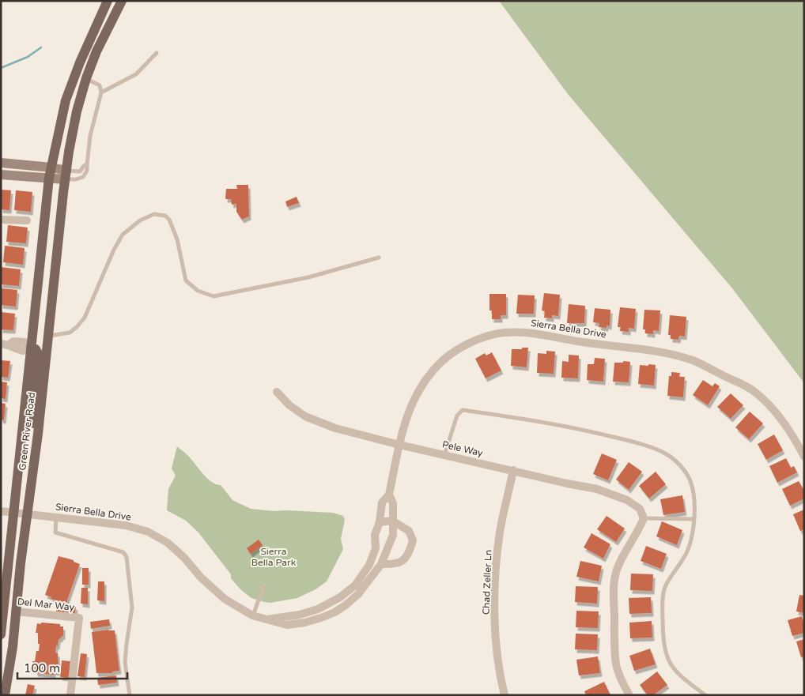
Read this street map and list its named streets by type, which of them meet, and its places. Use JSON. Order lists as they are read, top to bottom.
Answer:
{
  "streets": {
    "main road": ["Green River Road"],
    "street": [
      "Sierra Bella Drive",
      "Pele Way",
      "Chad Zeller Ln",
      "Del Mar Way"
    ]
  },
  "crossings": [
    ["Sierra Bella Drive", "Green River Road"],
    ["Sierra Bella Drive", "Pele Way"],
    ["Green River Road", "Del Mar Way"],
    ["Pele Way", "Chad Zeller Ln"]
  ],
  "parks": ["Sierra Bella Park"],
  "scale_bar": "100 m"
}
